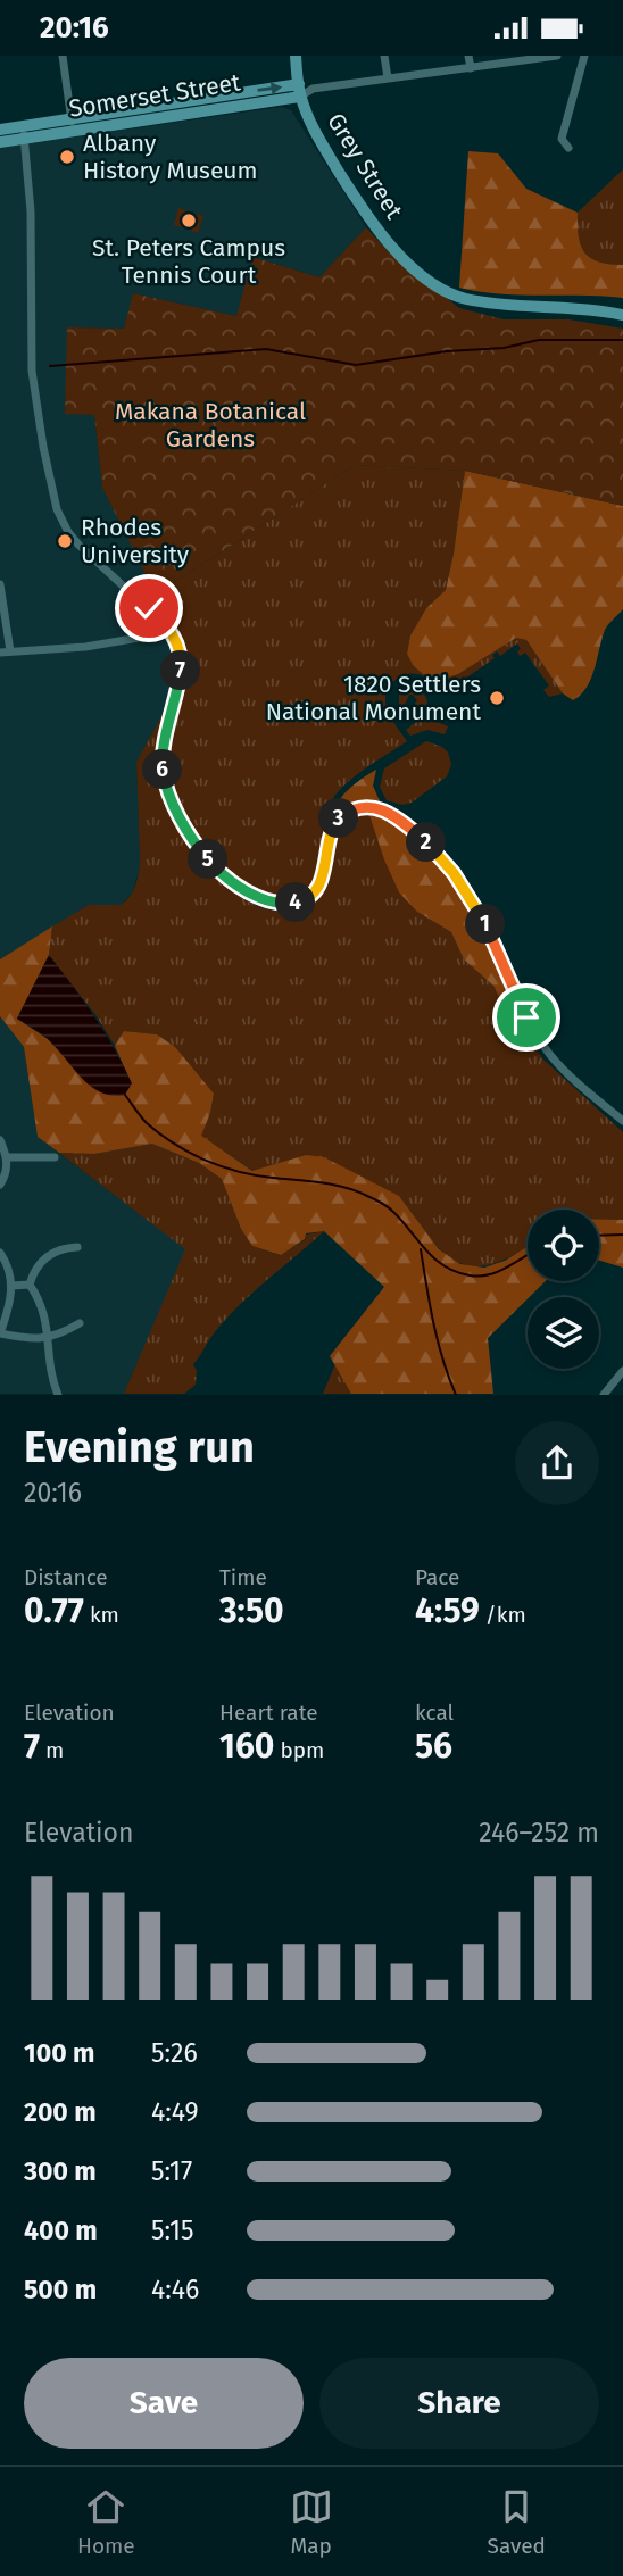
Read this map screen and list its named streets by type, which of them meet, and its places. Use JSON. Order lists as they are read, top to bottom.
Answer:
{
  "streets": {
    "main road": ["Somerset Street", "Grey Street"]
  },
  "crossings": [
    ["Somerset Street", "Grey Street"]
  ],
  "parks": ["Makana Botanical Gardens"],
  "places": [
    "Albany History Museum",
    "St. Peters Campus Tennis Court",
    "Rhodes University",
    "1820 Settlers National Monument"
  ],
  "page": {
    "status": "20:16",
    "pins": [
      "7",
      "6",
      "3",
      "2",
      "5",
      "4",
      "1"
    ],
    "heading": ["Evening run", "20:16"],
    "stats": [
      ["Distance", "0.77 km"],
      ["Time", "3:50"],
      ["Pace", "4:59 /km"],
      ["Elevation", "7 m"],
      ["Heart rate", "160 bpm"],
      ["kcal", "56"]
    ],
    "chart": ["Elevation", "246–252 m"],
    "list": [
      {
        "name": "100 m",
        "note": "5:26"
      },
      {
        "name": "200 m",
        "note": "4:49"
      },
      {
        "name": "300 m",
        "note": "5:17"
      },
      {
        "name": "400 m",
        "note": "5:15"
      },
      {
        "name": "500 m",
        "note": "4:46"
      }
    ],
    "buttons": ["Save", "Share"],
    "tabs": ["Home", "Map", "Saved"]
  }
}
